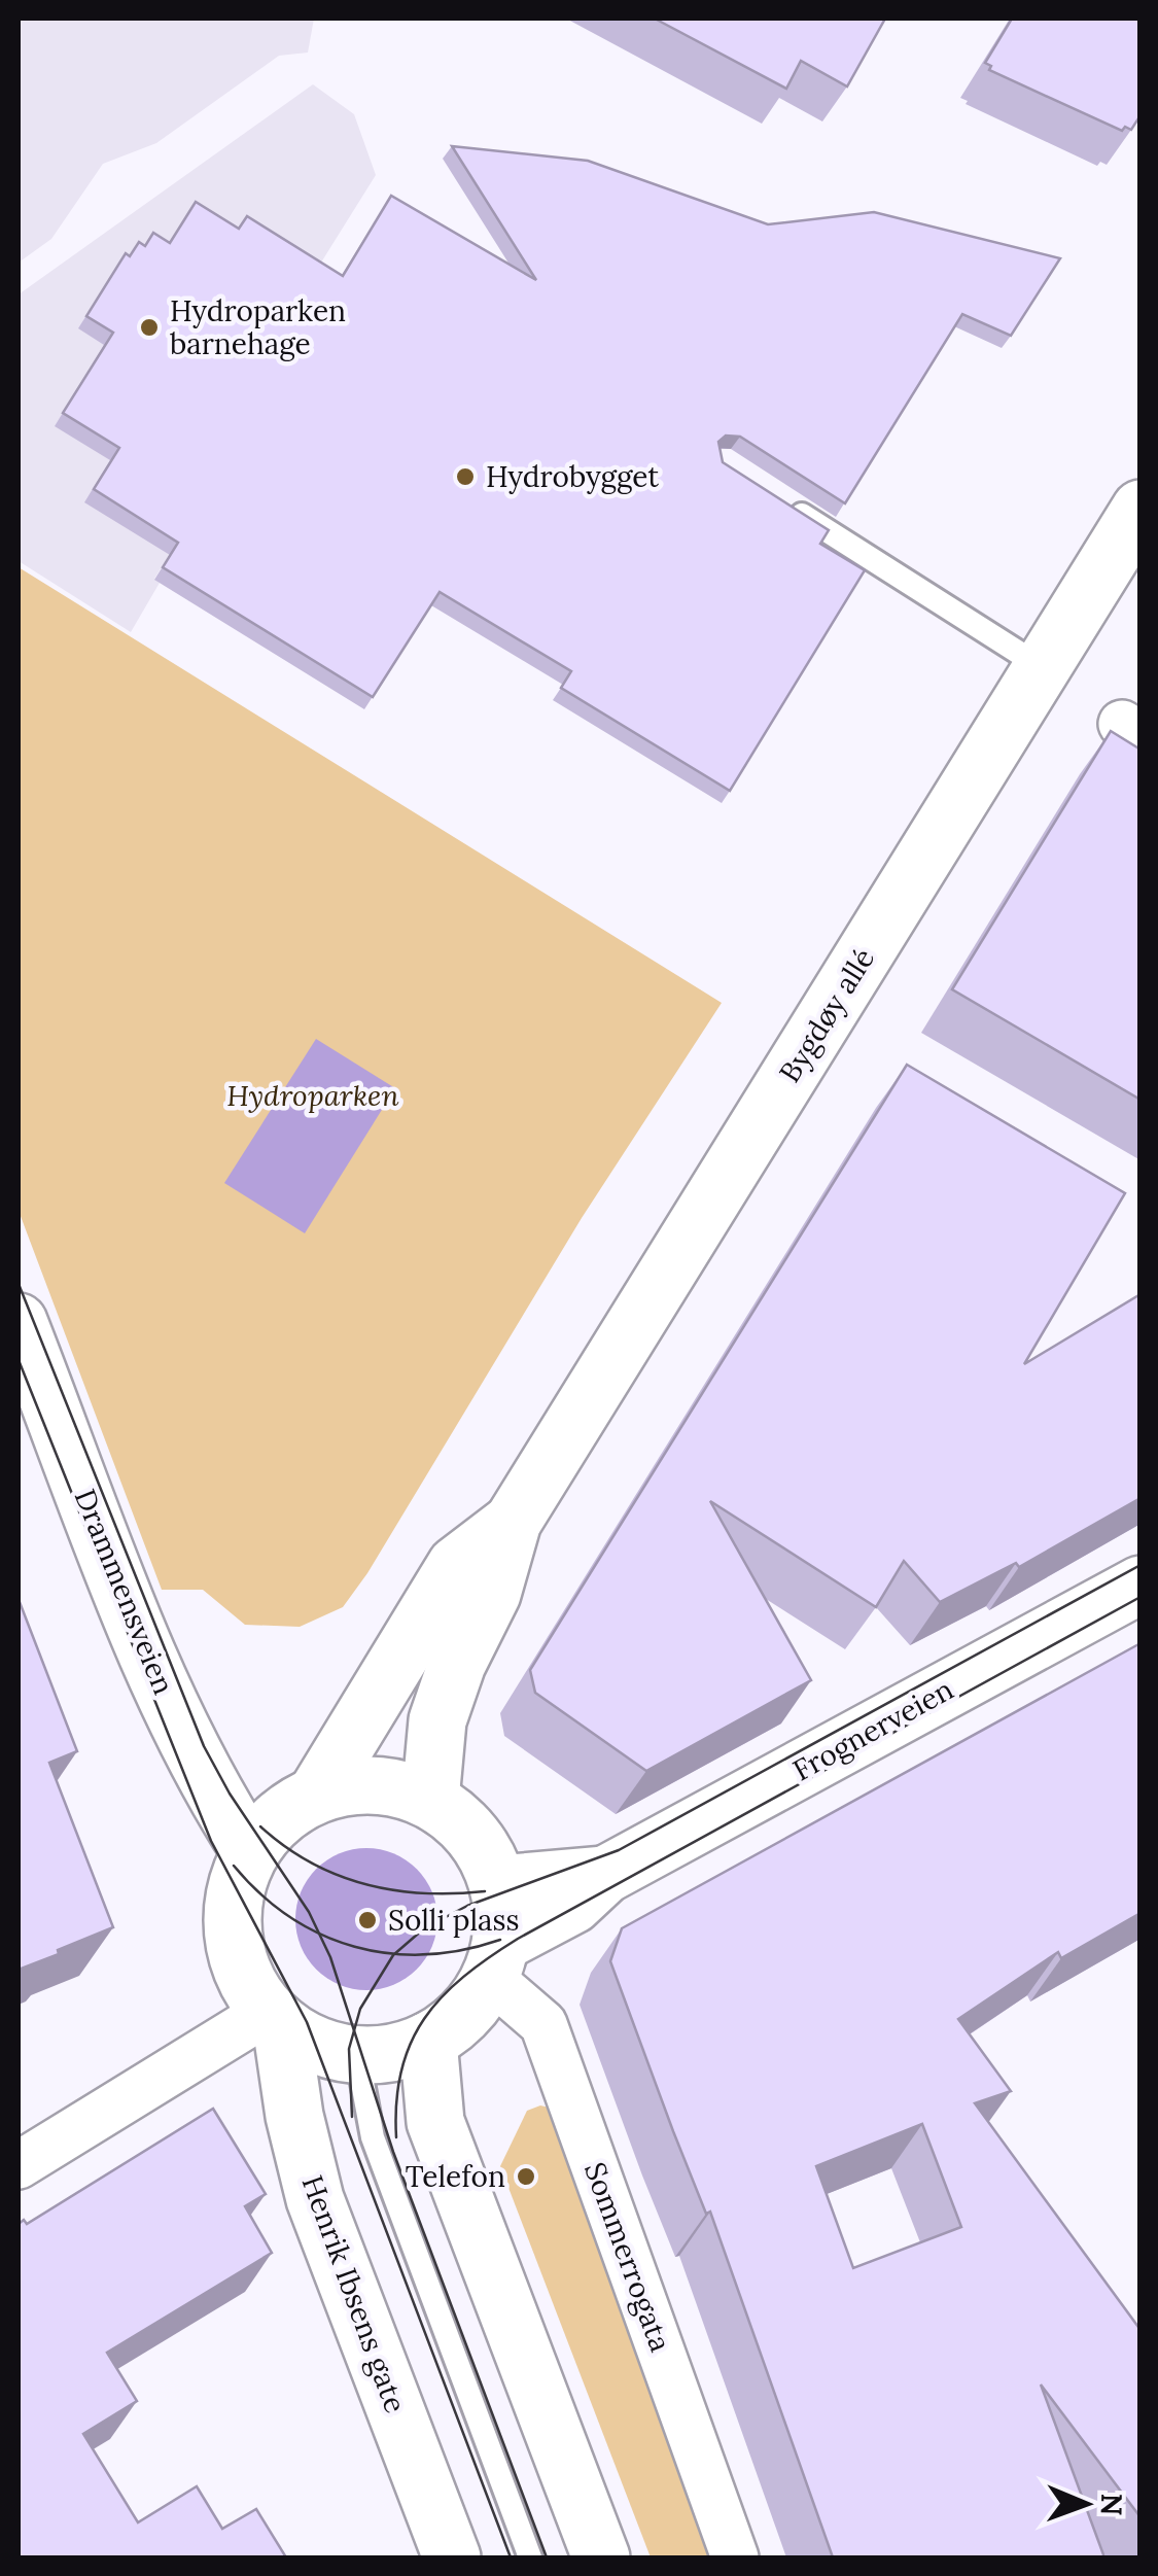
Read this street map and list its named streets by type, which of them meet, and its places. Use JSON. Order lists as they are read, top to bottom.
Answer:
{
  "streets": {
    "main road": [
      "Bygdøy allé",
      "Drammensveien",
      "Frognerveien",
      "Henrik Ibsens gate"
    ],
    "street": ["Sommerrogata"]
  },
  "crossings": [
    ["Bygdøy allé", "Drammensveien"],
    ["Bygdøy allé", "Frognerveien"],
    ["Bygdøy allé", "Sommerrogata"],
    ["Bygdøy allé", "Henrik Ibsens gate"],
    ["Drammensveien", "Frognerveien"],
    ["Drammensveien", "Sommerrogata"],
    ["Drammensveien", "Henrik Ibsens gate"],
    ["Frognerveien", "Sommerrogata"],
    ["Frognerveien", "Henrik Ibsens gate"],
    ["Sommerrogata", "Henrik Ibsens gate"]
  ],
  "parks": ["Hydroparken"],
  "places": [
    "Hydroparken barnehage",
    "Hydrobygget",
    "Solli plass",
    "Telefon"
  ],
  "north": "right"
}
